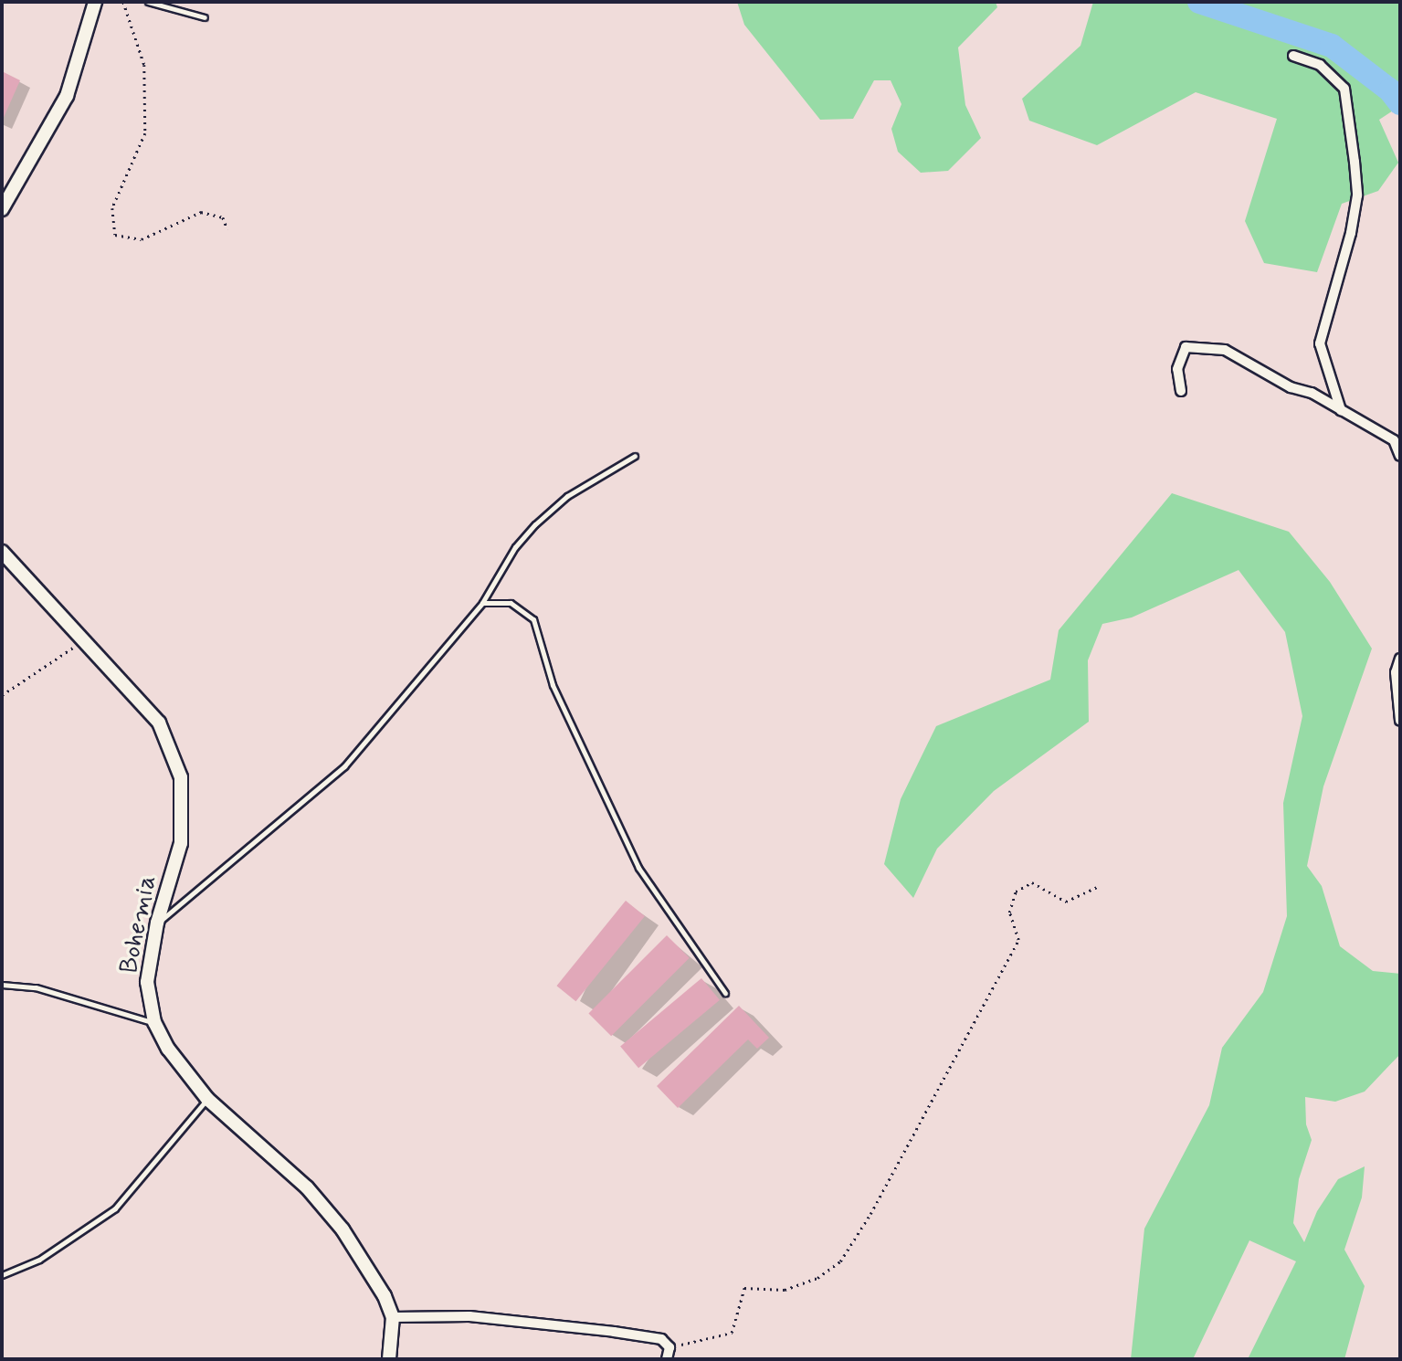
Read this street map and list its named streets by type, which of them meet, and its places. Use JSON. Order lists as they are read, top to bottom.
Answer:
{
  "streets": {
    "street": ["Bohemia"]
  }
}
